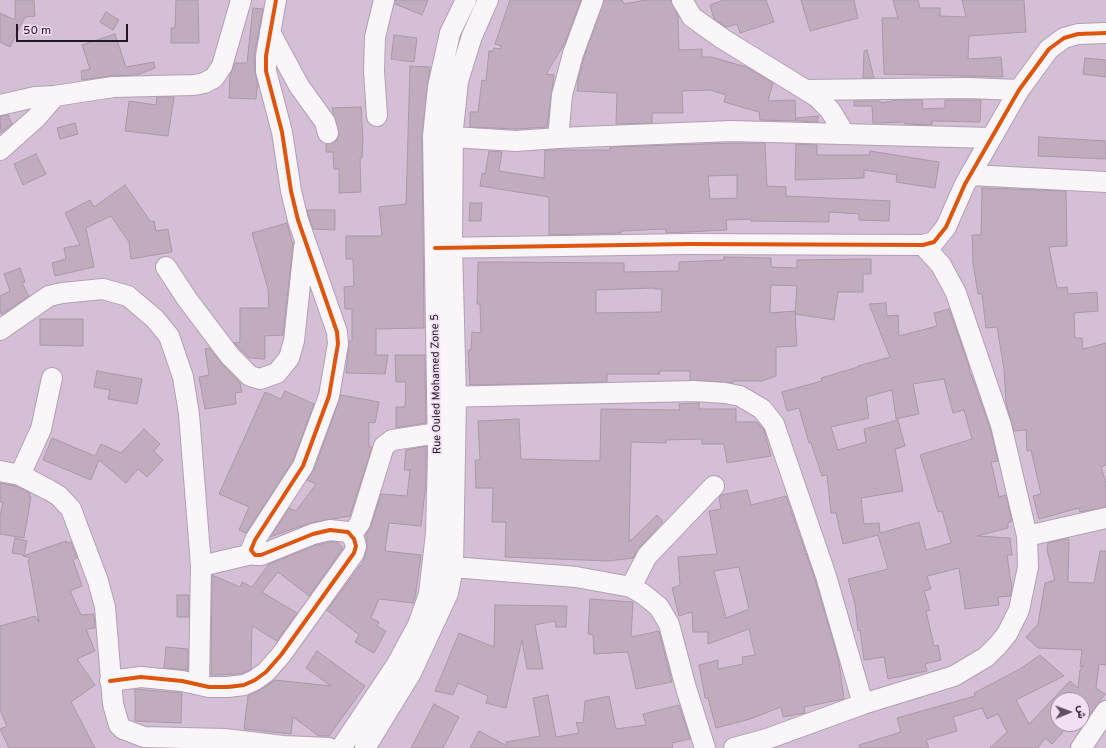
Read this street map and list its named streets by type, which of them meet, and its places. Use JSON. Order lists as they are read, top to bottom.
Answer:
{
  "streets": {
    "street": ["Rue Ouled Mohamed Zone 5"]
  },
  "scale_bar": "50 m",
  "north": "right"
}
